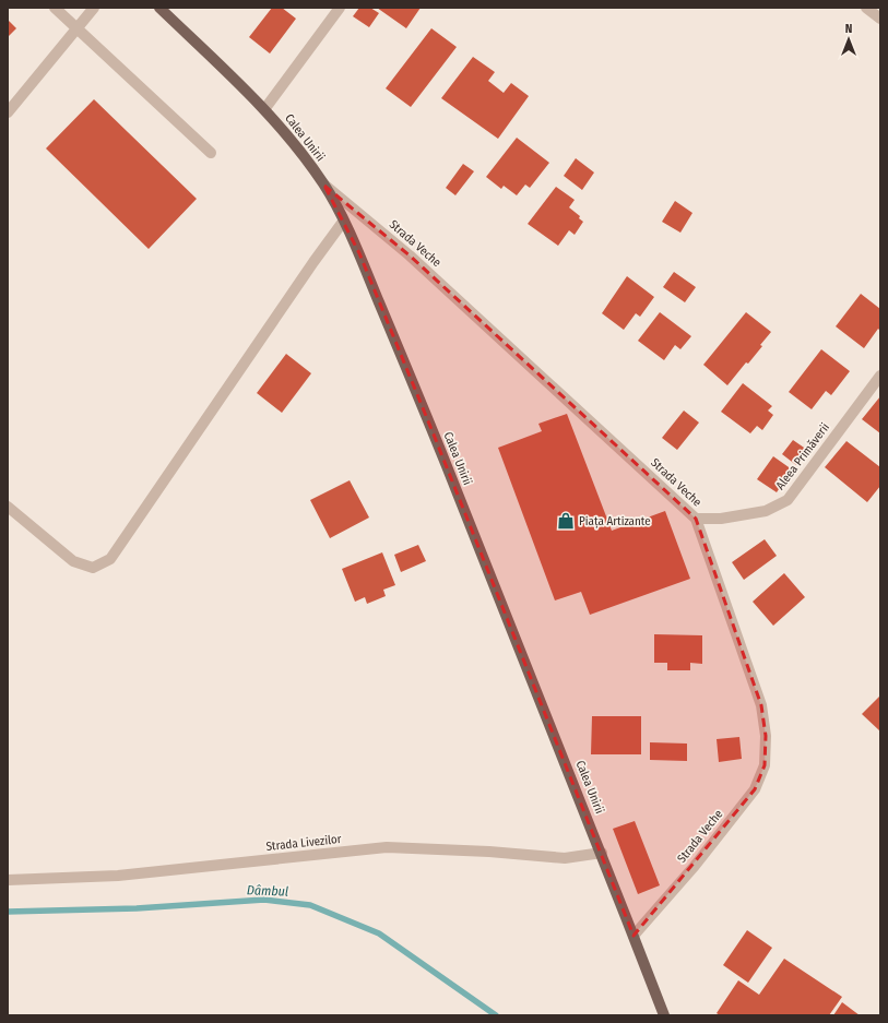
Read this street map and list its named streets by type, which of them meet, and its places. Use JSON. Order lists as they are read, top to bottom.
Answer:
{
  "streets": {
    "main road": ["Calea Unirii"],
    "street": ["Strada Veche", "Aleea Primăverii", "Strada Livezilor"]
  },
  "crossings": [
    ["Calea Unirii", "Strada Veche"],
    ["Calea Unirii", "Strada Livezilor"],
    ["Strada Veche", "Aleea Primăverii"]
  ],
  "water": ["Dâmbul"],
  "places": {
    "shop": ["Piața Artizante"]
  },
  "north": "top"
}
